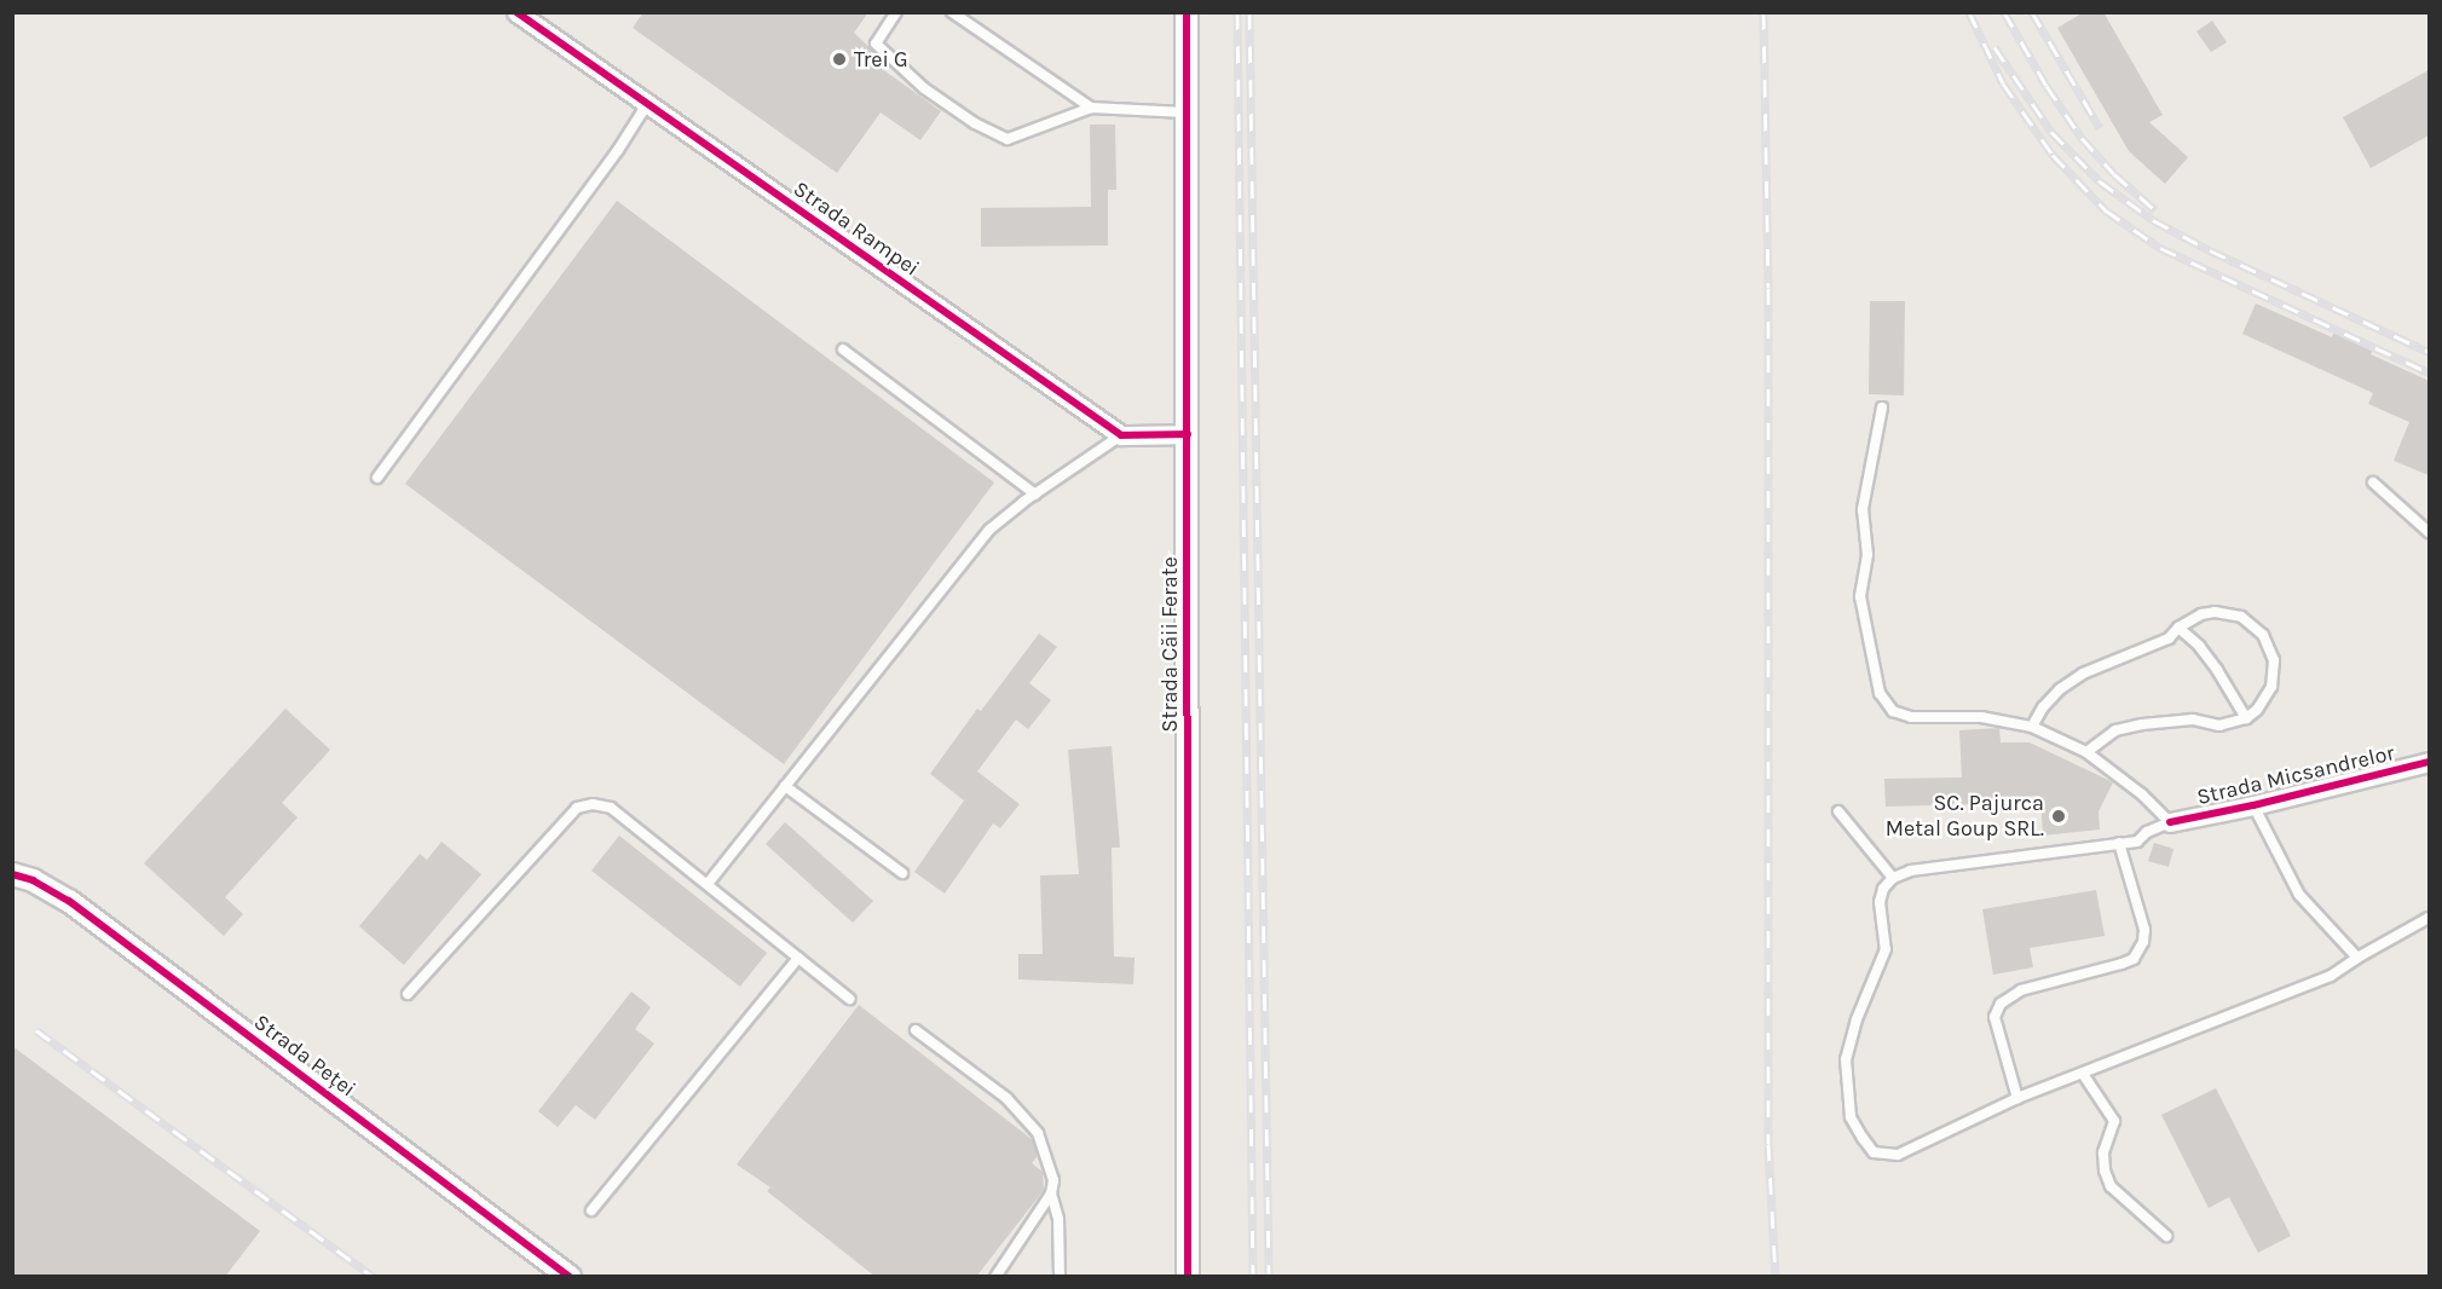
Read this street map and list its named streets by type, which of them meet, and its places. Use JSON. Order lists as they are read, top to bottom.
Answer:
{
  "streets": {
    "street": [
      "Strada Rampei",
      "Strada Căii Ferate",
      "Strada Micsandrelor",
      "Strada Peței"
    ]
  },
  "places": ["Trei G", "SC. Pajurca Metal Goup SRL."]
}
